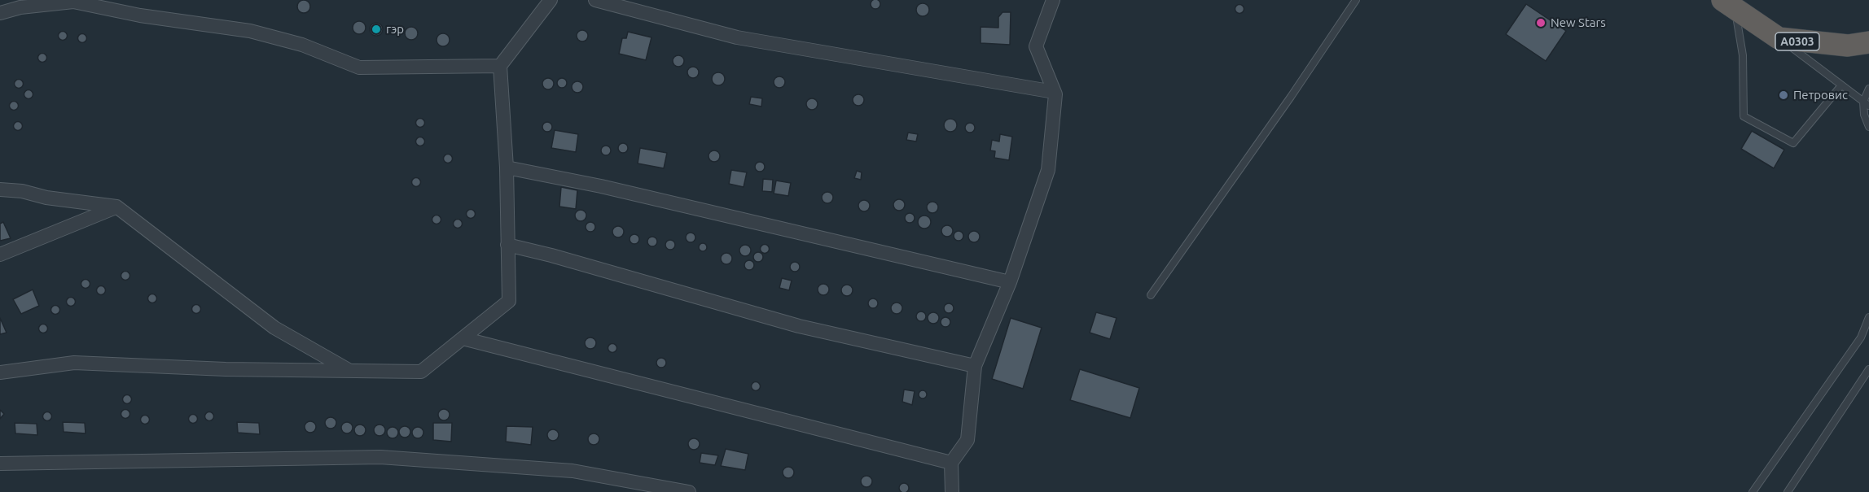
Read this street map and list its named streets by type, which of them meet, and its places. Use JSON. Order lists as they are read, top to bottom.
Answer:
{
  "streets": {
    "highway": ["A0303"]
  },
  "places": ["New Stars", "гэр", "Петровис"]
}
